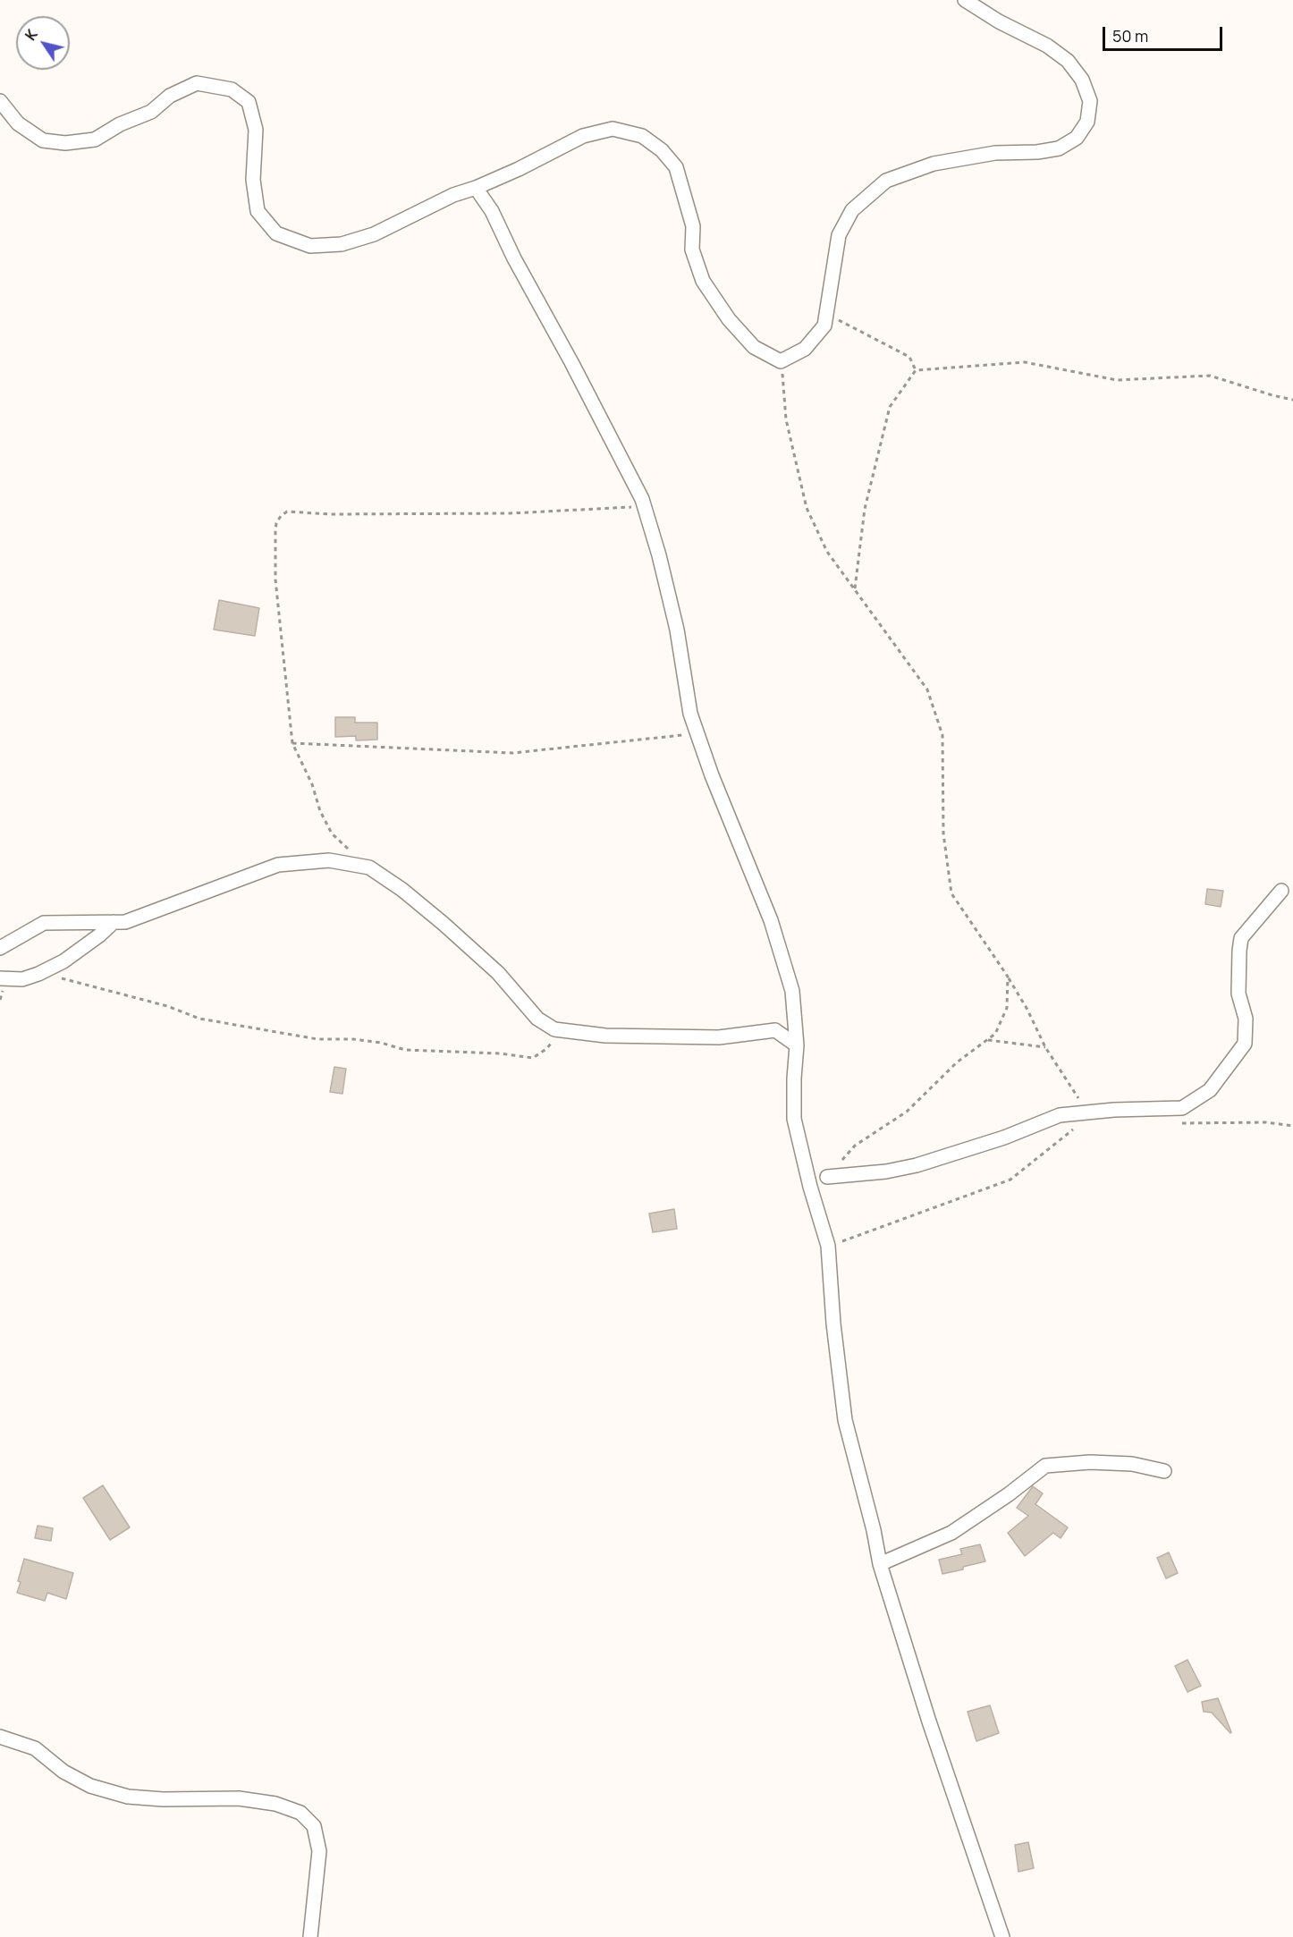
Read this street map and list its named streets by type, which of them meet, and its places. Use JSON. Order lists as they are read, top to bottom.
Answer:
{
  "scale_bar": "50 m",
  "north": "top left"
}
